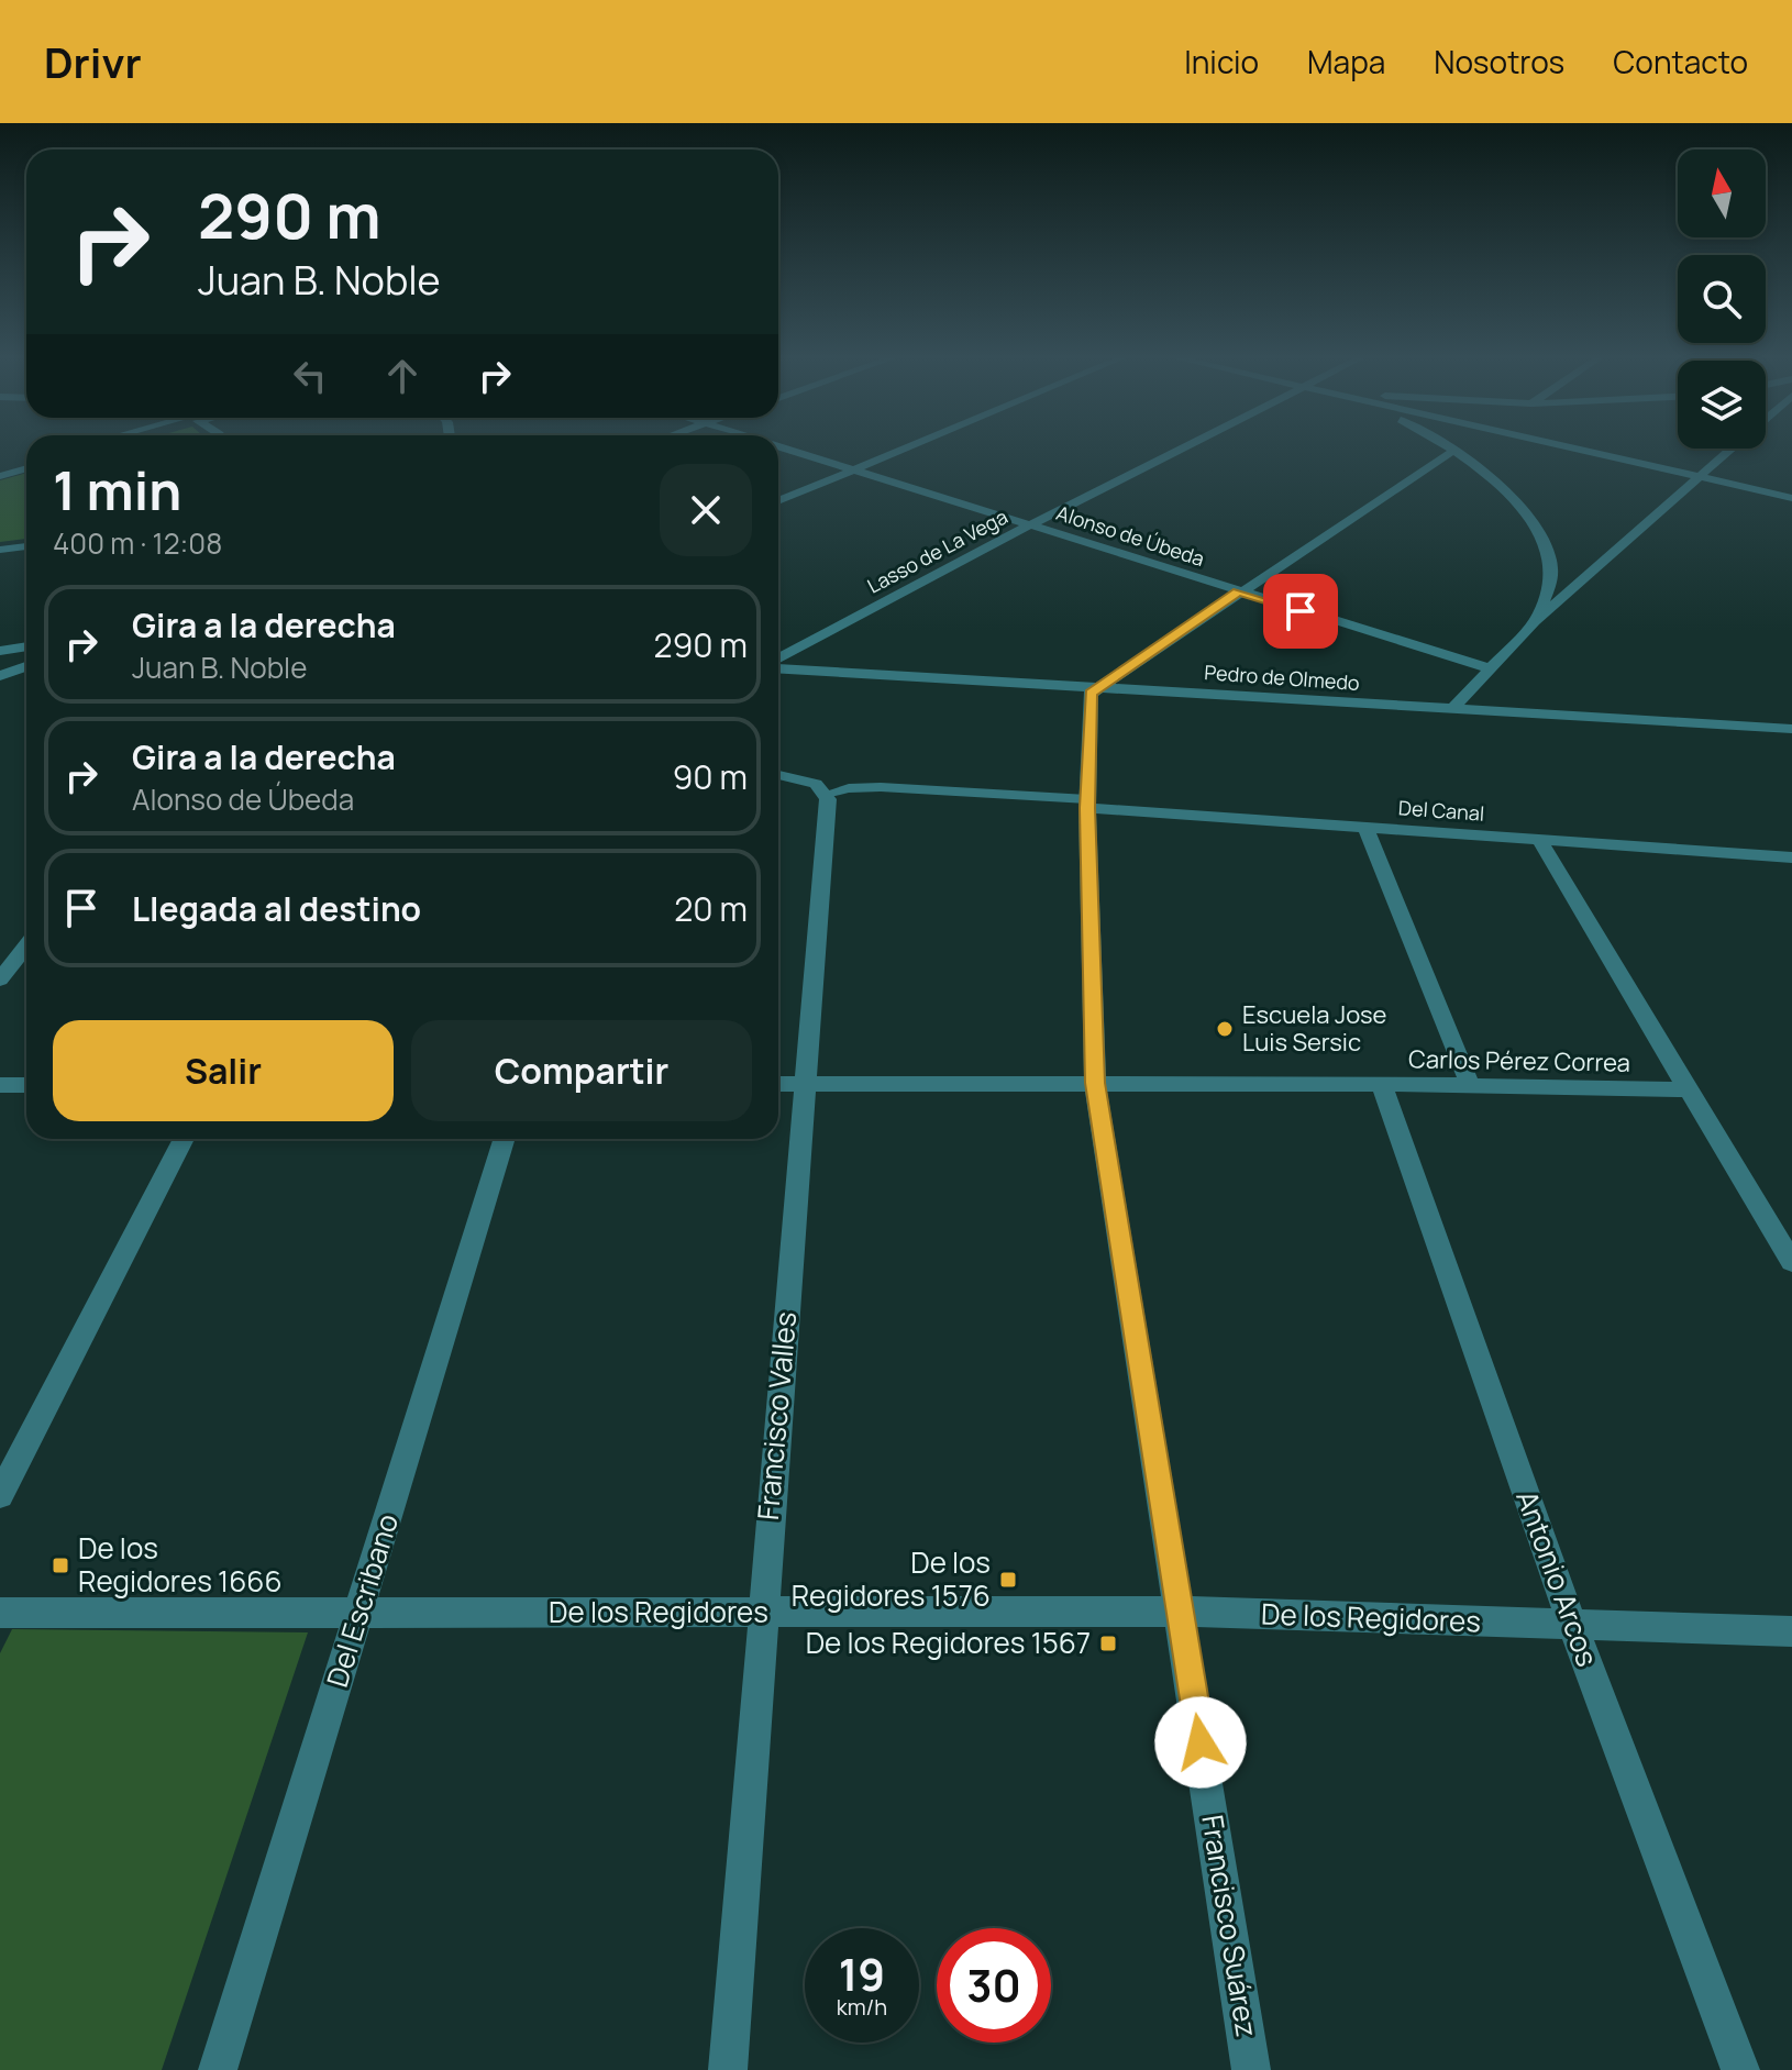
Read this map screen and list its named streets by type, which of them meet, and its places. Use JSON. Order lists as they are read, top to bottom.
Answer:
{
  "streets": {
    "street": [
      "Alonso de Úbeda",
      "Lasso de La Vega",
      "Pedro de Olmedo",
      "Del Canal",
      "Carlos Pérez Correa",
      "Francisco Valles",
      "Antonio Arcos",
      "Del Escribano",
      "De los Regidores",
      "Francisco Suárez"
    ]
  },
  "crossings": [
    ["Alonso de Úbeda", "Lasso de La Vega"],
    ["Pedro de Olmedo", "Francisco Suárez"],
    ["Del Canal", "Francisco Suárez"],
    ["Carlos Pérez Correa", "Francisco Valles"],
    ["Carlos Pérez Correa", "Antonio Arcos"],
    ["Carlos Pérez Correa", "Francisco Suárez"],
    ["Francisco Valles", "De los Regidores"],
    ["Antonio Arcos", "De los Regidores"],
    ["Del Escribano", "De los Regidores"],
    ["De los Regidores", "Francisco Suárez"]
  ],
  "places": {
    "other": ["Escuela Jose Luis Sersic"],
    "transit": ["De los Regidores 1666", "De los Regidores 1576", "De los Regidores 1567"]
  },
  "north": "top",
  "page": {
    "header": "Drivr",
    "nav": [
      "Inicio",
      "Mapa",
      "Nosotros",
      "Contacto"
    ],
    "turn": ["290 m", "Juan B. Noble"],
    "heading": ["1 min", "400 m · 12:08"],
    "list": [
      {
        "name": "Gira a la derecha",
        "note": "Juan B. Noble",
        "value": "290 m"
      },
      {
        "name": "Gira a la derecha",
        "note": "Alonso de Úbeda",
        "value": "90 m"
      },
      {
        "name": "Llegada al destino",
        "value": "20 m"
      }
    ],
    "buttons": ["Salir", "Compartir"],
    "speed": "19 km/h",
    "limit": "30"
  }
}
